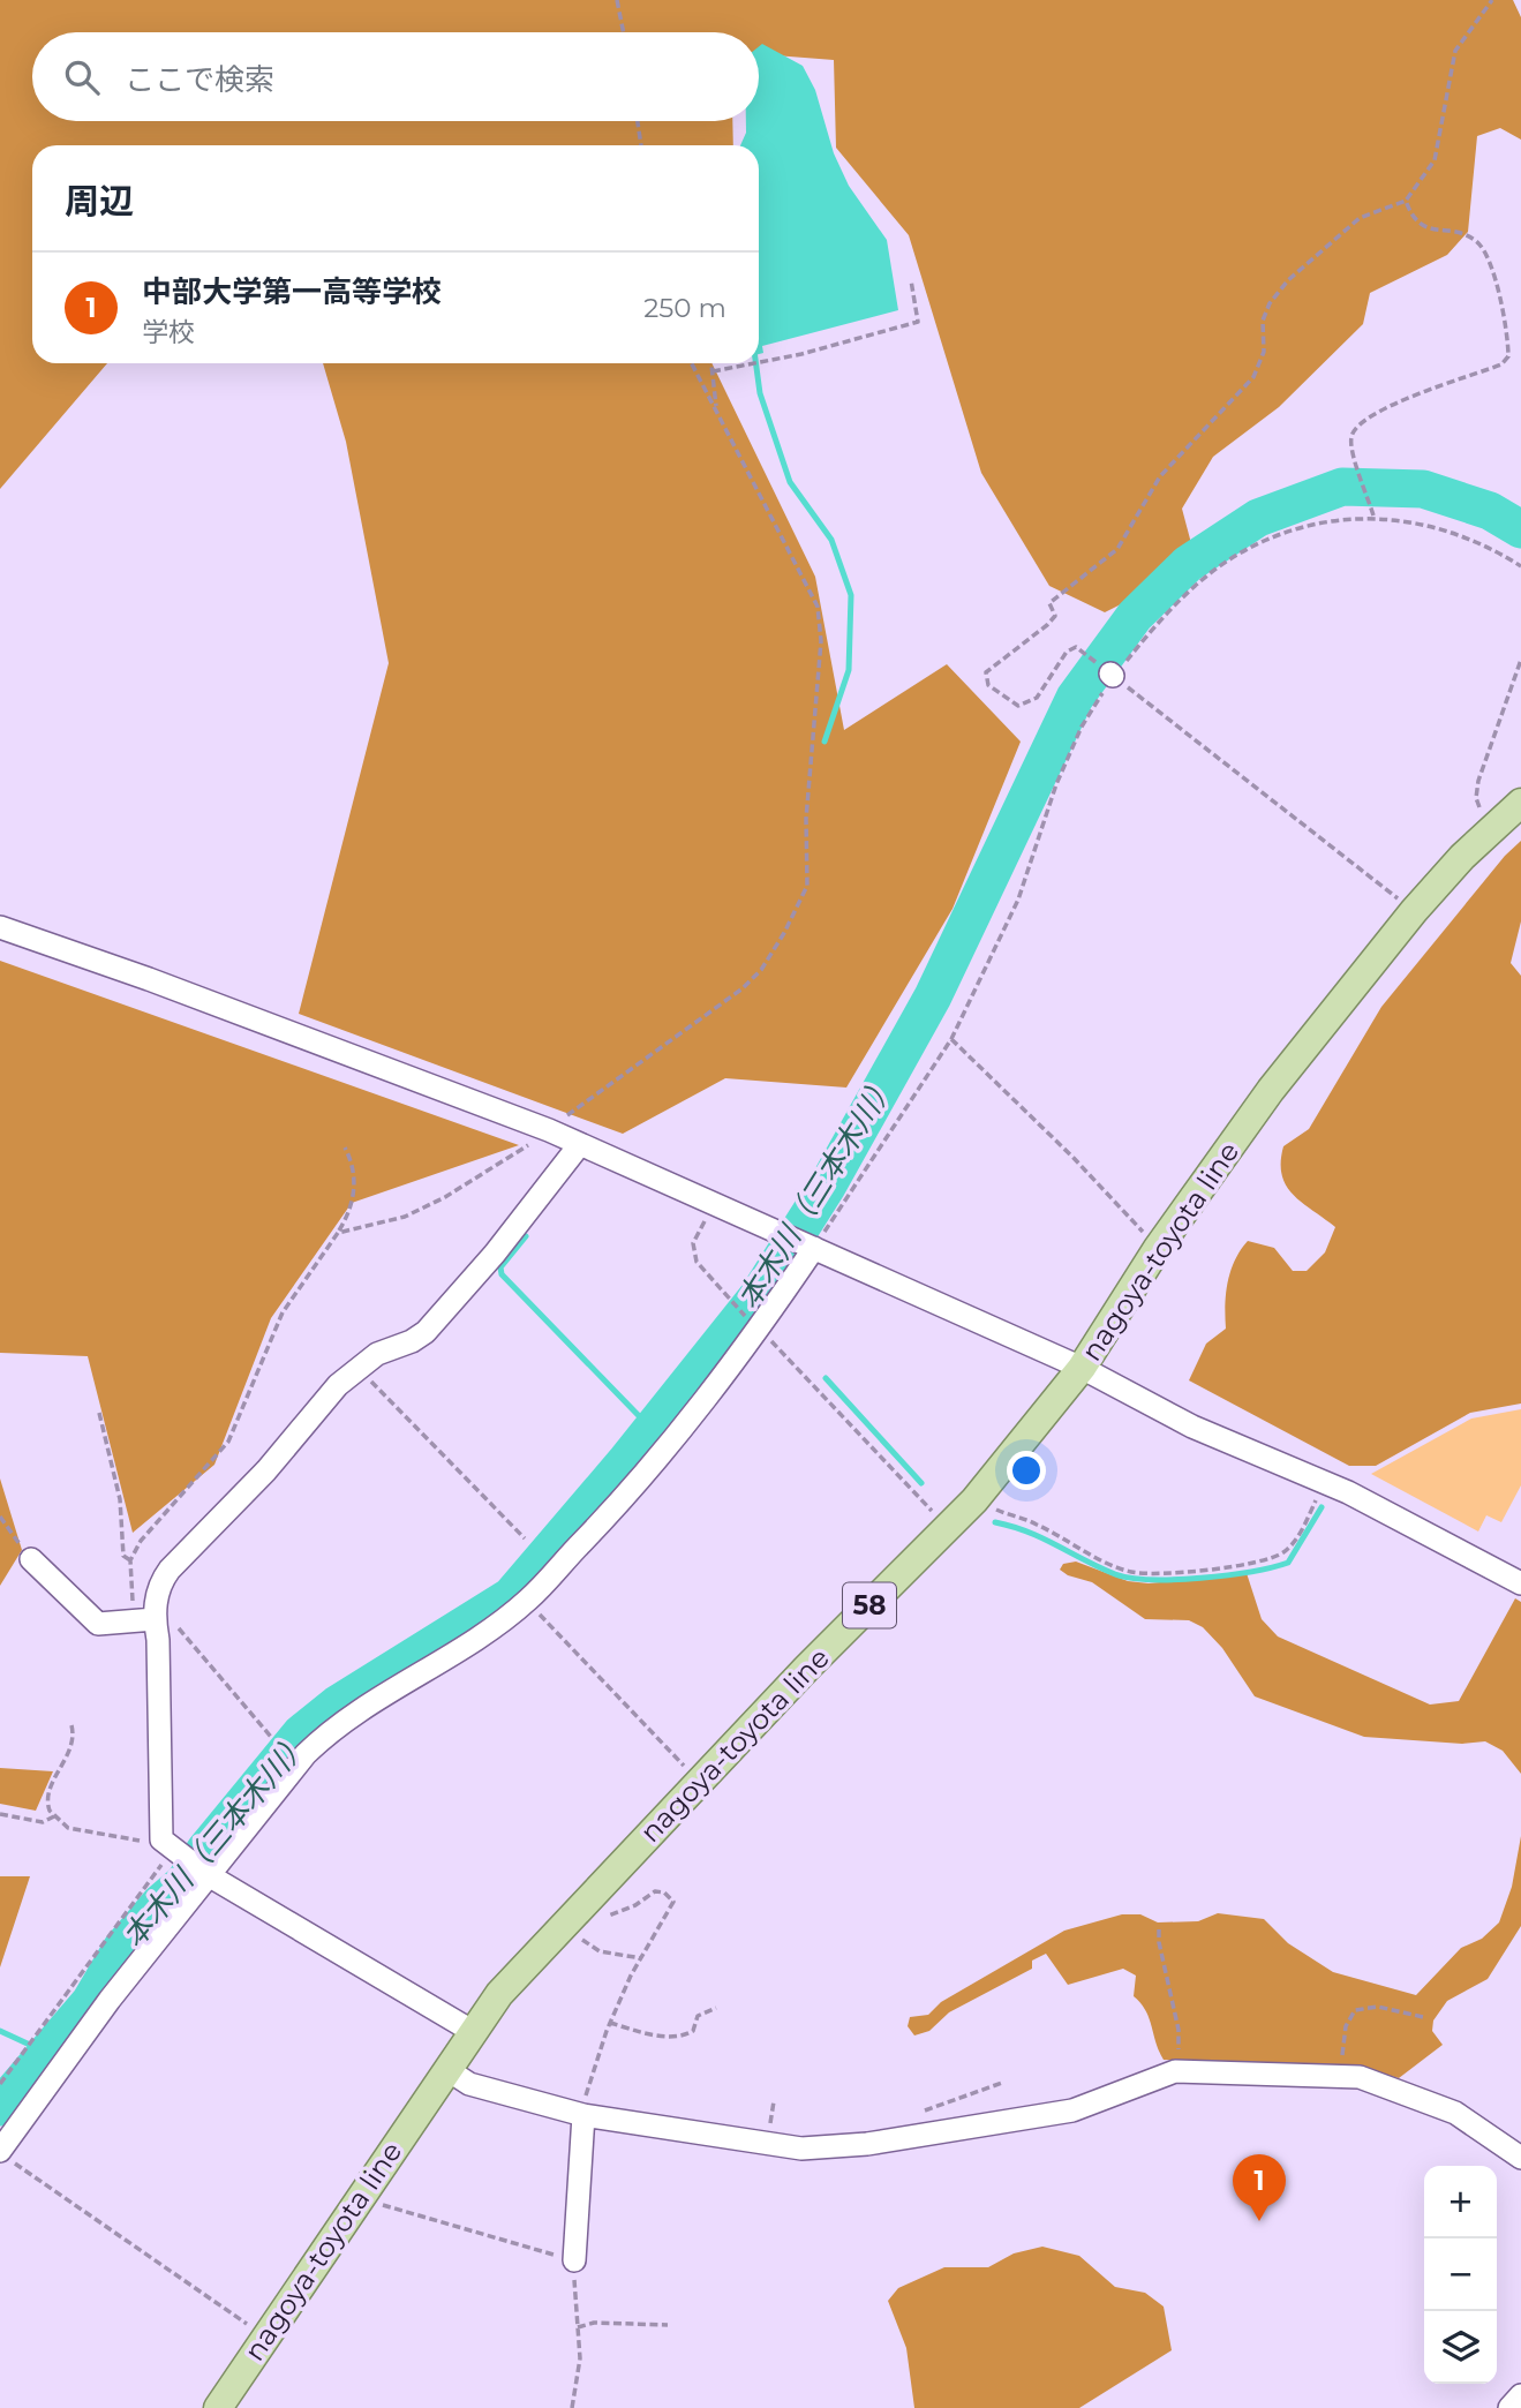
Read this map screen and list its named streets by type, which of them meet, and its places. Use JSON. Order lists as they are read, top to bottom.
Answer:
{
  "streets": {
    "main road": ["nagoya-toyota line", "58"]
  },
  "water": ["本木川（三本木川）"],
  "page": {
    "search": "ここで検索",
    "heading": "周辺",
    "list": [
      {
        "mark": "1",
        "name": "中部大学第一高等学校",
        "note": "学校",
        "value": "250 m"
      }
    ],
    "pins": "1",
    "map_buttons": ["+", "−"]
  }
}
